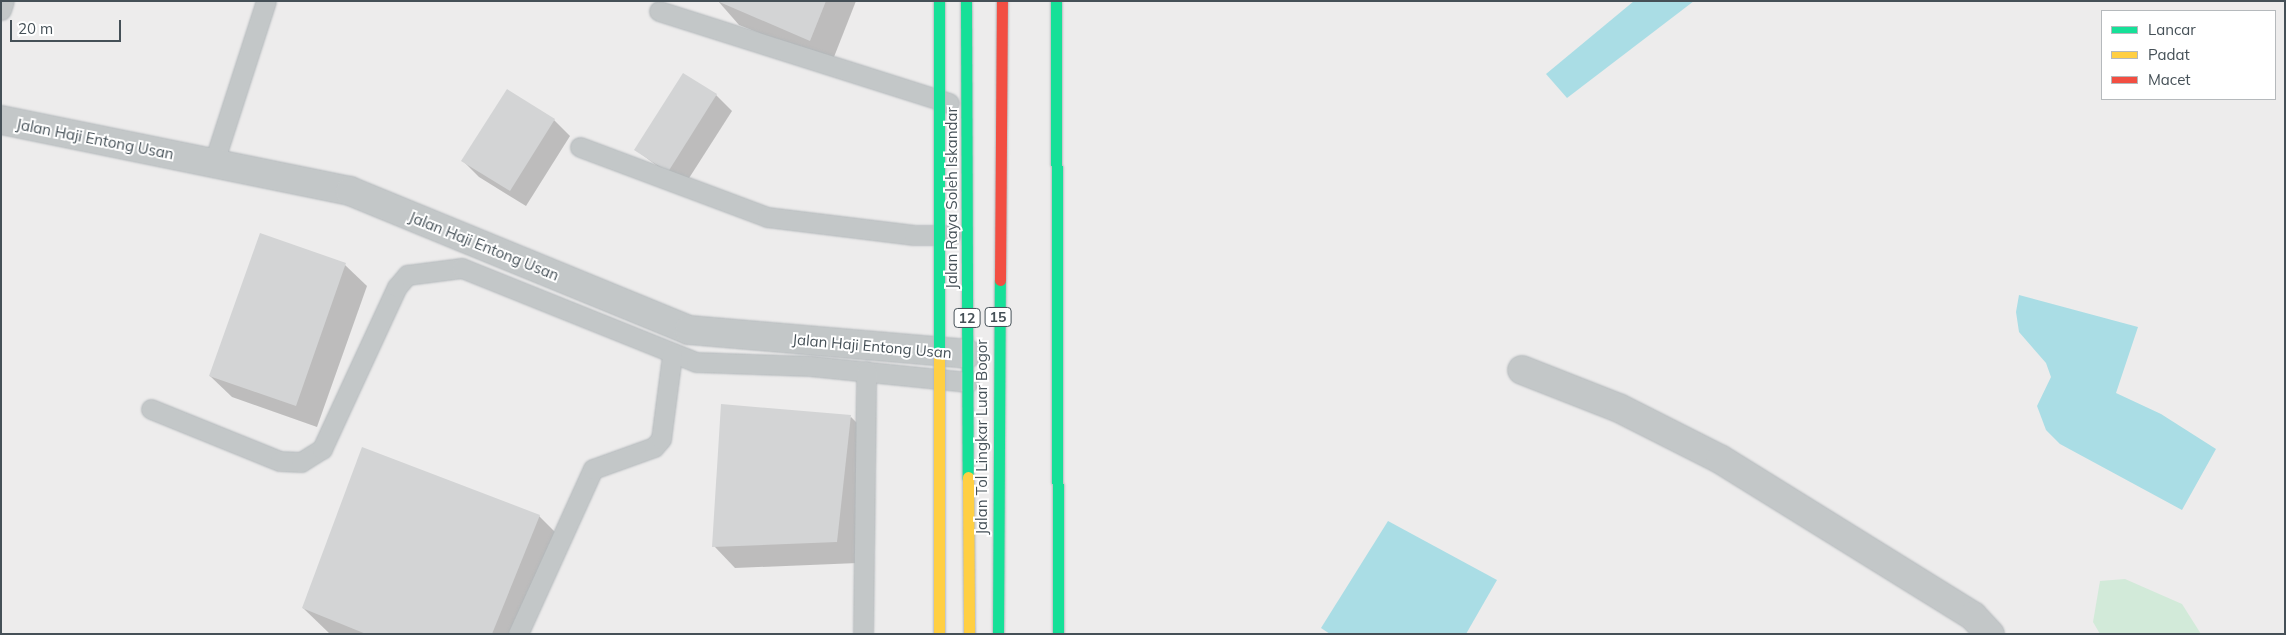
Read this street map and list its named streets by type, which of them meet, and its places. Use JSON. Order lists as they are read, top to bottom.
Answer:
{
  "streets": {
    "highway": [
      "Jalan Raya Soleh Iskandar",
      "15",
      "12",
      "Jalan Tol Lingkar Luar Bogor"
    ],
    "street": ["Jalan Haji Entong Usan"]
  },
  "crossings": [
    ["Jalan Haji Entong Usan", "Jalan Raya Soleh Iskandar"]
  ],
  "legend": ["Lancar", "Padat", "Macet"],
  "scale_bar": "20 m"
}
